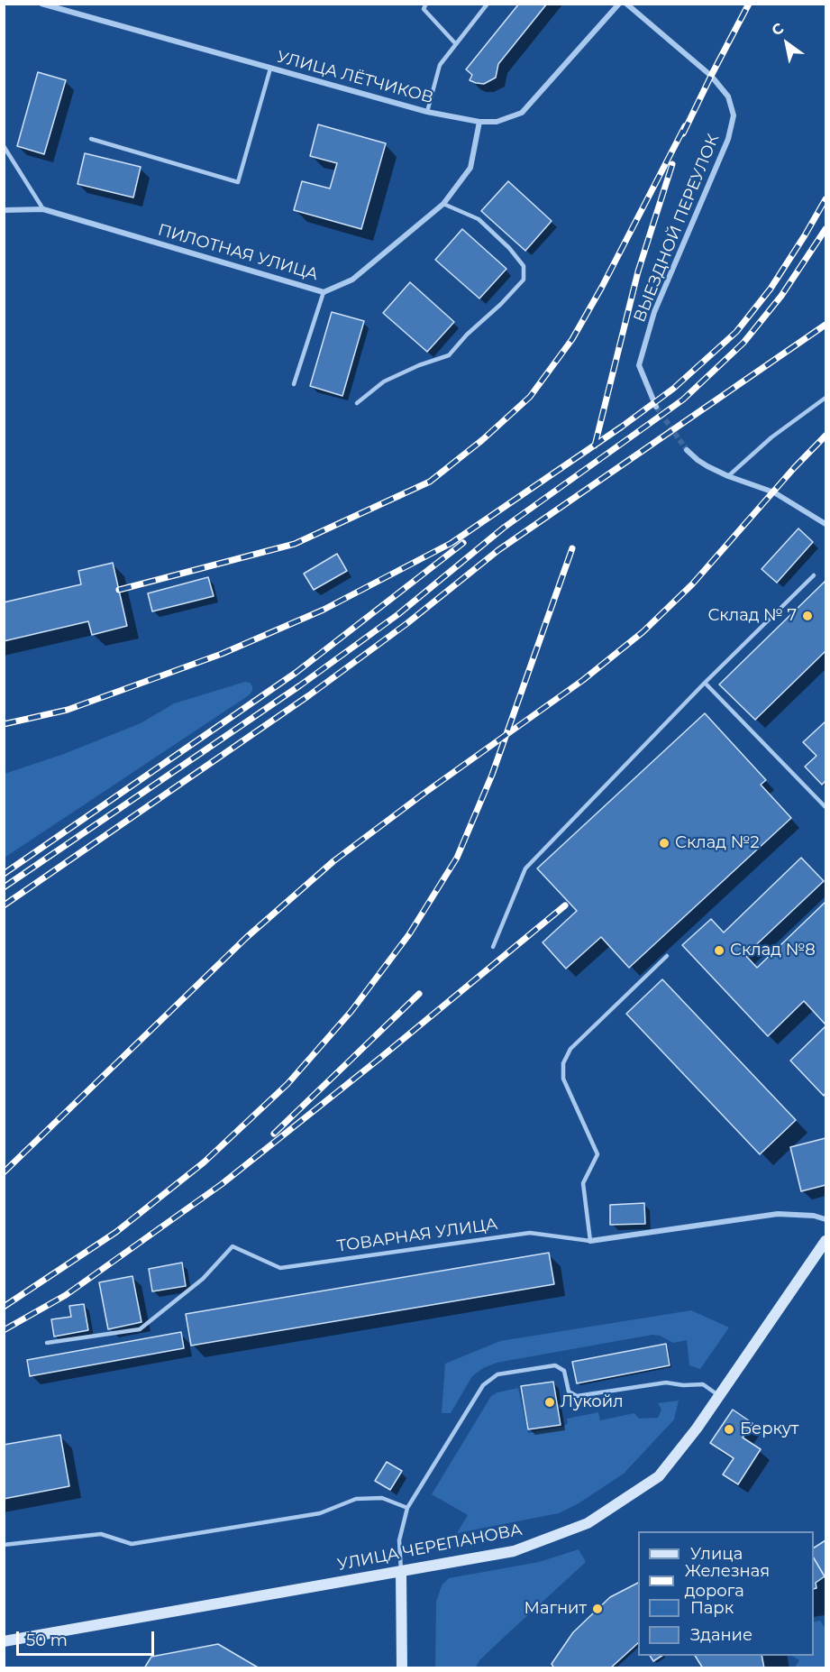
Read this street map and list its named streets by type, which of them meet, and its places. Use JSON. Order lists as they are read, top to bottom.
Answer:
{
  "streets": {
    "main road": ["УЛИЦА ЧЕРЕПАНОВА"],
    "street": [
      "УЛИЦА ЛЁТЧИКОВ",
      "ВЫЕЗДНОЙ ПЕРЕУЛОК",
      "ПИЛОТНАЯ УЛИЦА",
      "ТОВАРНАЯ УЛИЦА"
    ]
  },
  "crossings": [
    ["УЛИЦА ЛЁТЧИКОВ", "ПИЛОТНАЯ УЛИЦА"]
  ],
  "places": [
    "Склад № 7",
    "Склад №2",
    "Склад №8",
    "Лукойл",
    "Беркут",
    "Магнит"
  ],
  "legend": [
    "Улица",
    "Железная дорога",
    "Парк",
    "Здание"
  ],
  "scale_bar": "50 m",
  "north": "top left"
}
